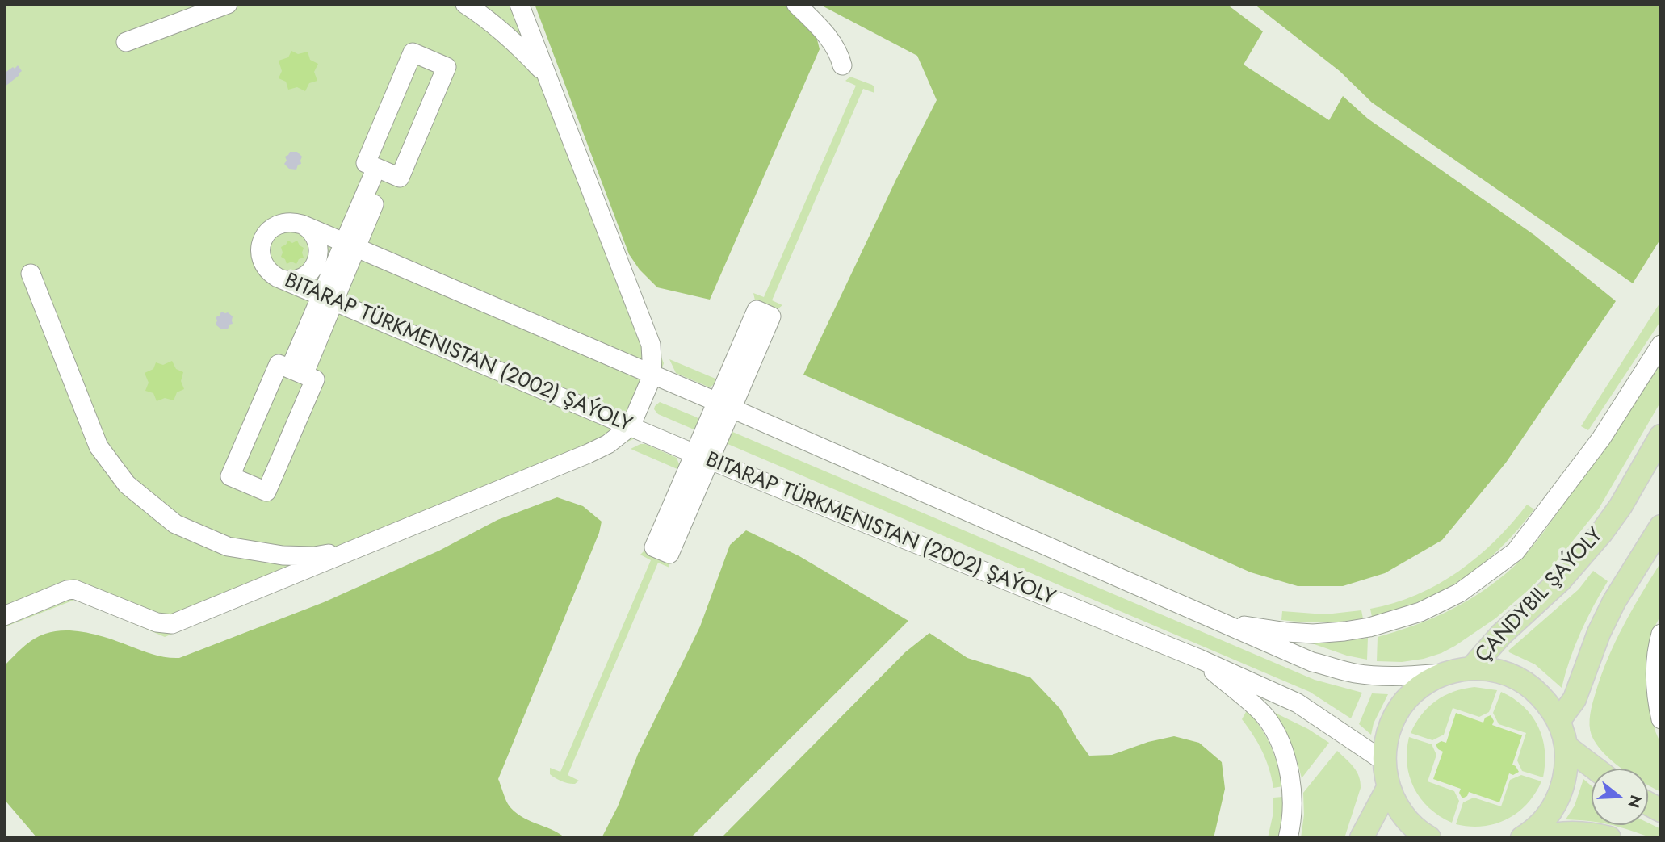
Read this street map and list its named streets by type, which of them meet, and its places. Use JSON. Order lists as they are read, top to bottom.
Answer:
{
  "streets": {
    "main road": ["ÇANDYBIL ŞAÝOLY"],
    "street": ["BITARAP TÜRKMENISTAN (2002) ŞAÝOLY"]
  },
  "north": "right"
}
